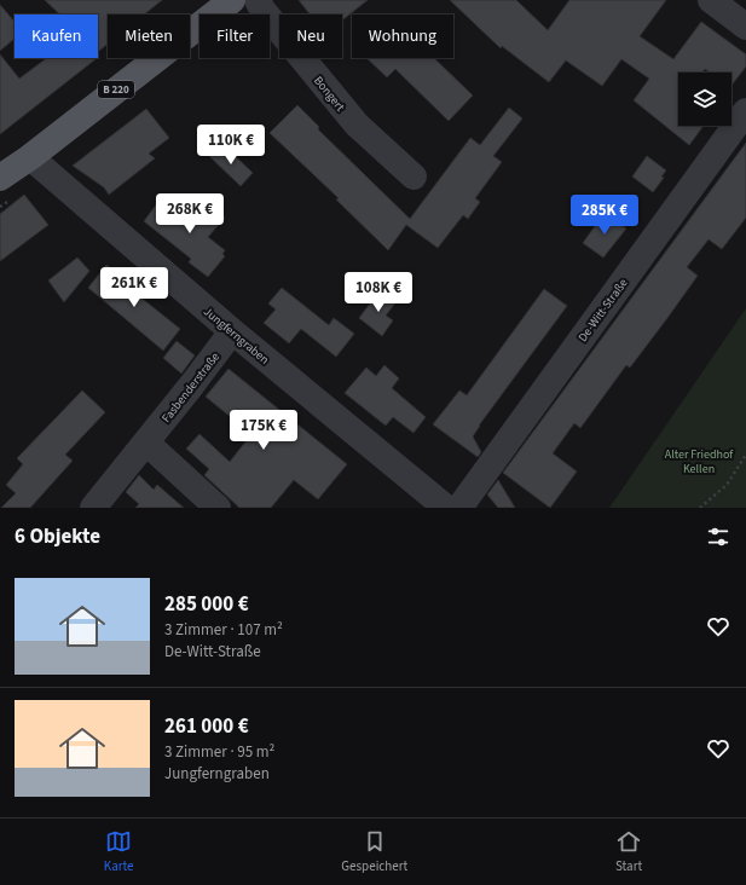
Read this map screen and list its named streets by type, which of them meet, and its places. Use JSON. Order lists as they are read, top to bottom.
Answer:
{
  "streets": {
    "main road": ["B 220"],
    "street": [
      "Bongert",
      "De-Witt-Straße",
      "Jungferngraben",
      "Fasbenderstraße"
    ]
  },
  "crossings": [
    ["B 220", "Jungferngraben"],
    ["Jungferngraben", "Fasbenderstraße"]
  ],
  "parks": ["Alter Friedhof Kellen"],
  "page": {
    "chip": [
      "Kaufen",
      "Mieten",
      "Filter",
      "Neu",
      "Wohnung"
    ],
    "price": [
      "110K €",
      "268K €",
      "285K €",
      "261K €",
      "108K €",
      "175K €"
    ],
    "heading": "6 Objekte",
    "list": [
      {
        "name": "285 000 €",
        "note": "3 Zimmer · 107 m² · De-Witt-Straße"
      },
      {
        "name": "261 000 €",
        "note": "3 Zimmer · 95 m² · Jungferngraben"
      }
    ],
    "tabs": ["Karte", "Gespeichert", "Start"]
  }
}
